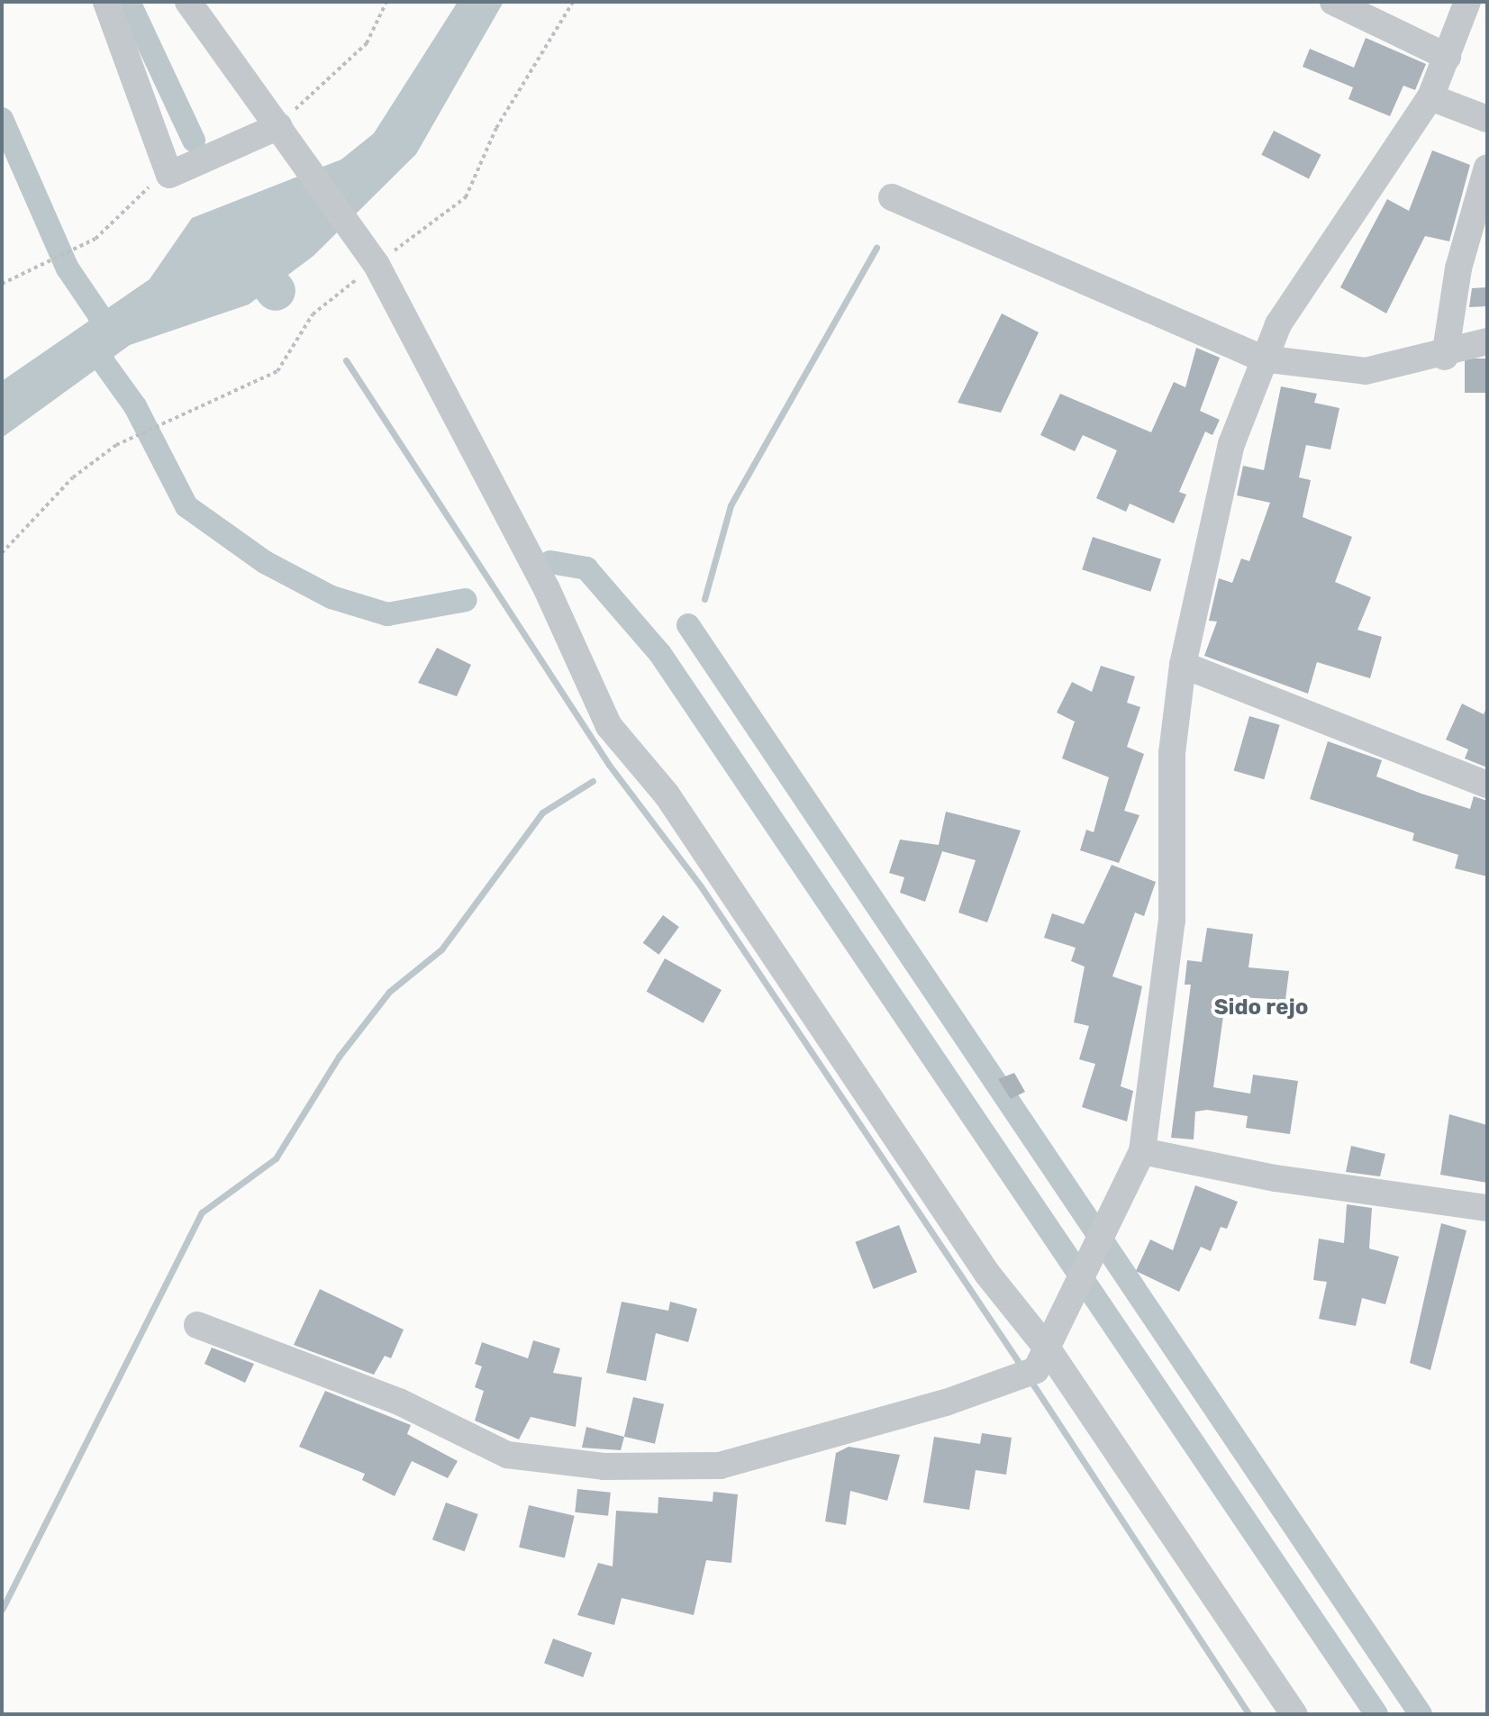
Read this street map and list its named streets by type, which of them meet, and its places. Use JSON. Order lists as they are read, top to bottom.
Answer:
{
  "districts": ["Sido rejo"]
}
